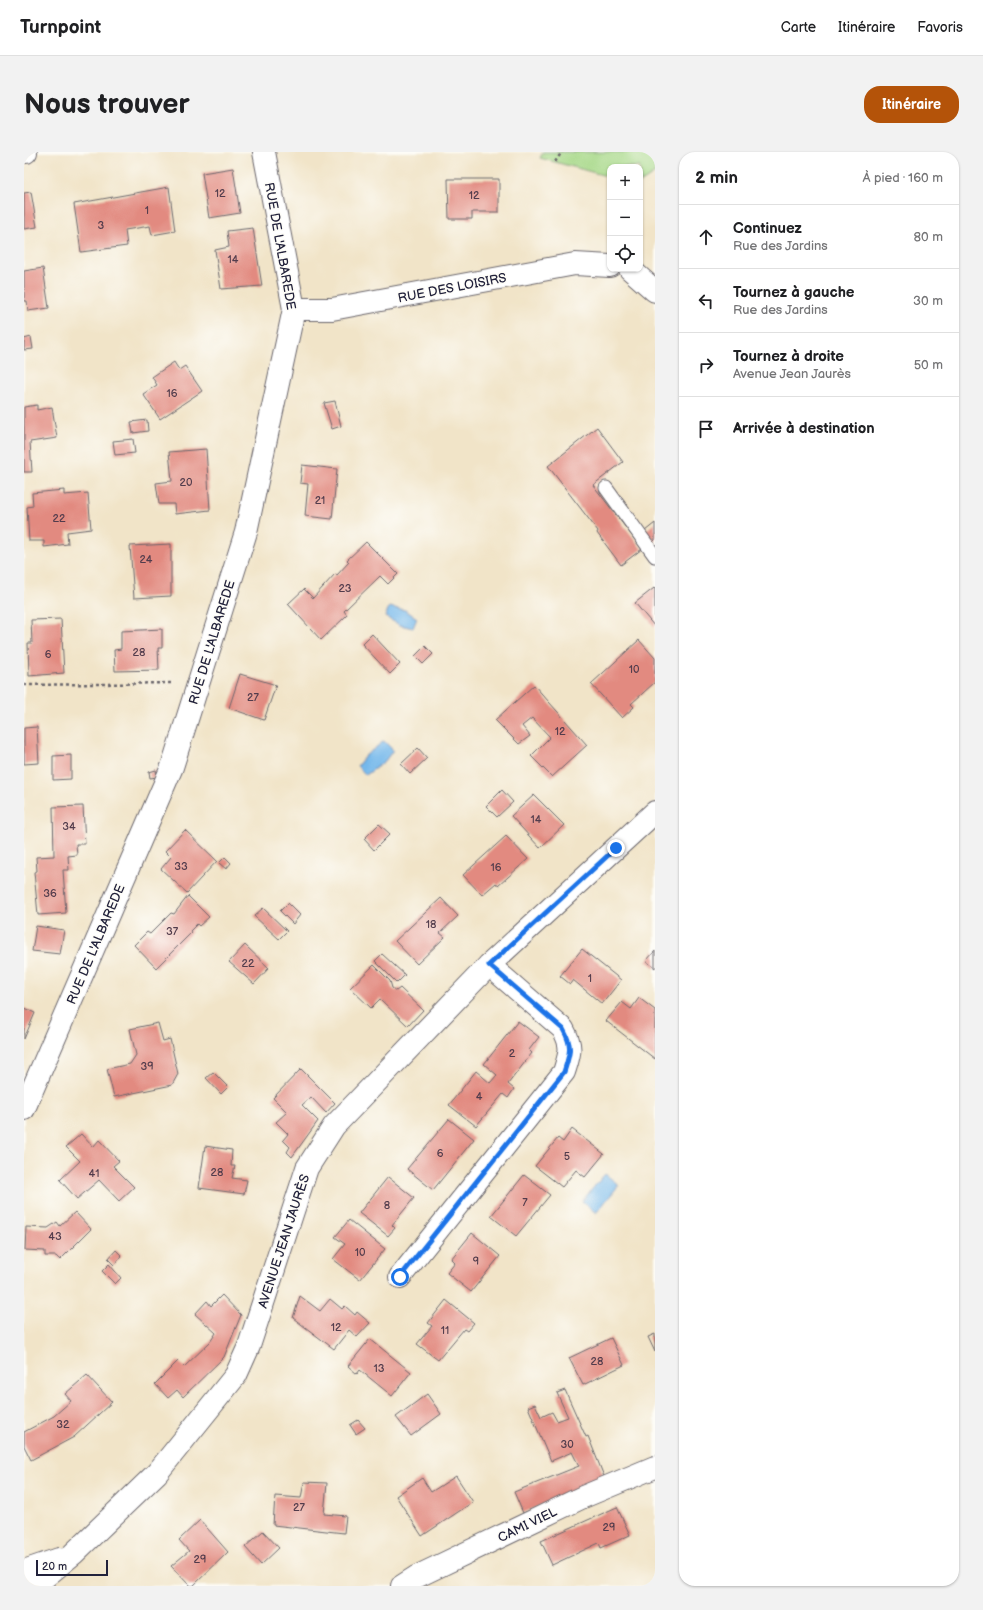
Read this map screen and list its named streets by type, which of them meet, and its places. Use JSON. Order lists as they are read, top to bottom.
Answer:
{
  "streets": {
    "street": [
      "RUE DE L'ALBAREDE",
      "RUE DES LOISIRS",
      "AVENUE JEAN JAURÈS",
      "CAMI VIEL"
    ]
  },
  "crossings": [
    ["RUE DE L'ALBAREDE", "RUE DES LOISIRS"]
  ],
  "house_numbers": [
    "12",
    "12",
    "1",
    "3",
    "14",
    "16",
    "20",
    "21",
    "22",
    "24",
    "23",
    "28",
    "6",
    "10",
    "27",
    "12",
    "14",
    "34",
    "33",
    "16",
    "36",
    "18",
    "37",
    "22",
    "1",
    "2",
    "39",
    "4",
    "6",
    "5",
    "28",
    "41",
    "7",
    "8",
    "43",
    "10",
    "9",
    "12",
    "11",
    "28",
    "13",
    "32",
    "30",
    "27",
    "29",
    "29"
  ],
  "scale_bar": "20 m",
  "page": {
    "header": "Turnpoint",
    "nav": ["Carte", "Itinéraire", "Favoris"],
    "buttons": "Itinéraire",
    "title": "Nous trouver",
    "heading": ["2 min", "À pied · 160 m"],
    "map_buttons": ["+", "−"],
    "list": [
      ["Continuez", "Rue des Jardins", "80 m"],
      ["Tournez à gauche", "Rue des Jardins", "30 m"],
      ["Tournez à droite", "Avenue Jean Jaurès", "50 m"],
      "Arrivée à destination"
    ],
    "scale": "20 m"
  }
}
